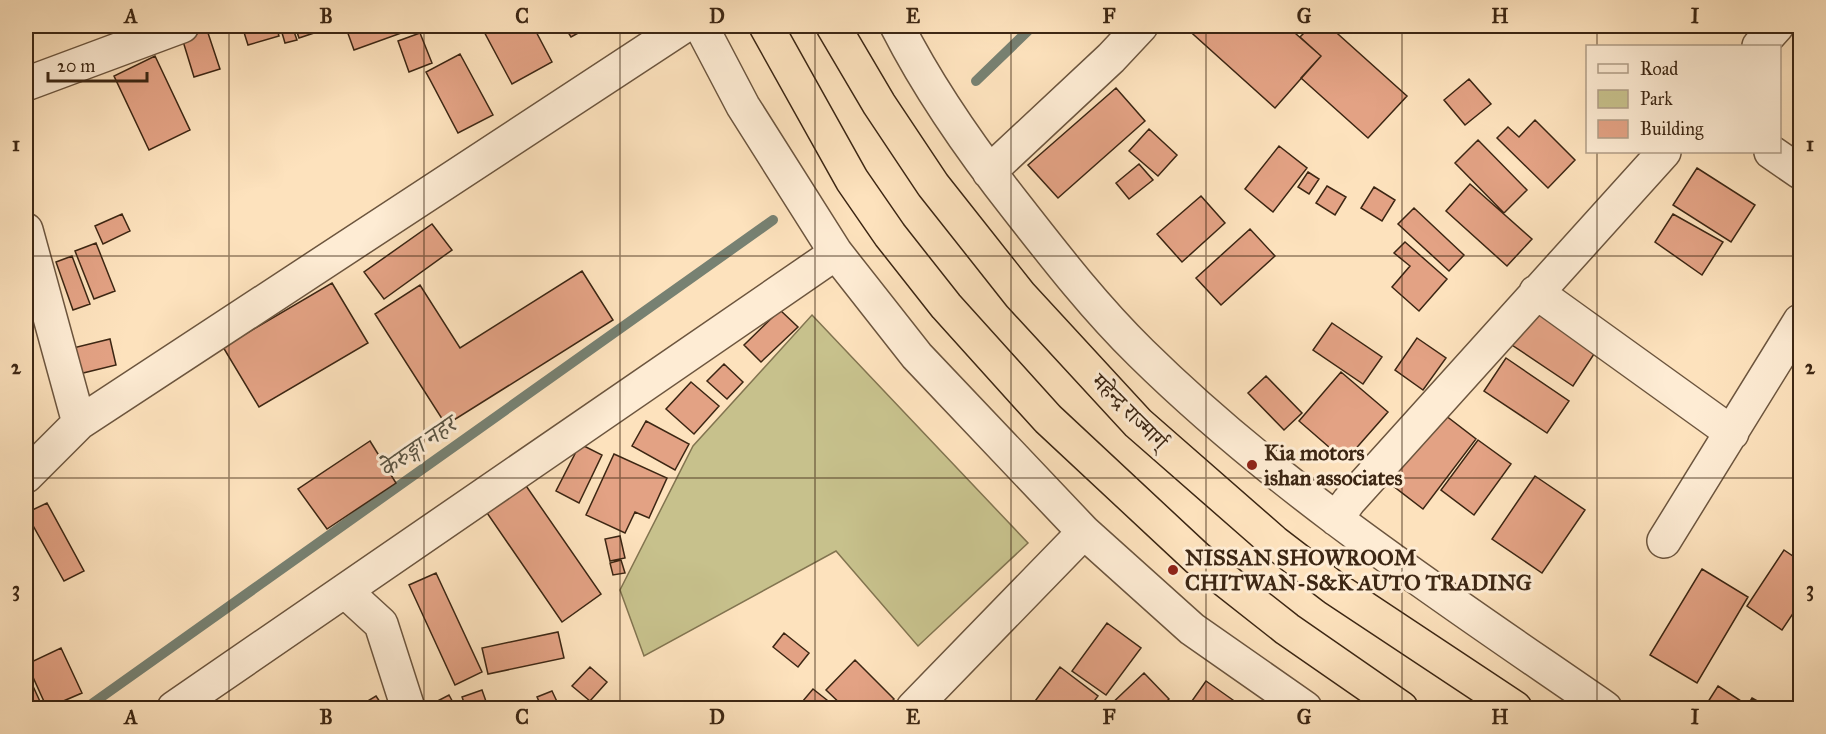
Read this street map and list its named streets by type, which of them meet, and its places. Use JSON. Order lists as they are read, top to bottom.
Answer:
{
  "streets": {
    "highway": ["महेन्द्र राज्मार्ग्"]
  },
  "water": ["केेरुङ्गा नहर"],
  "places": ["Kia motors ishan associates", "NISSAN SHOWROOM CHITWAN-S&K AUTO TRADING"],
  "legend": ["Road", "Park", "Building"],
  "scale_bar": "20 m",
  "grid": {
    "columns": [
      "A",
      "B",
      "C",
      "D",
      "E",
      "F",
      "G",
      "H",
      "I"
    ],
    "rows": ["1", "2", "3"]
  }
}
